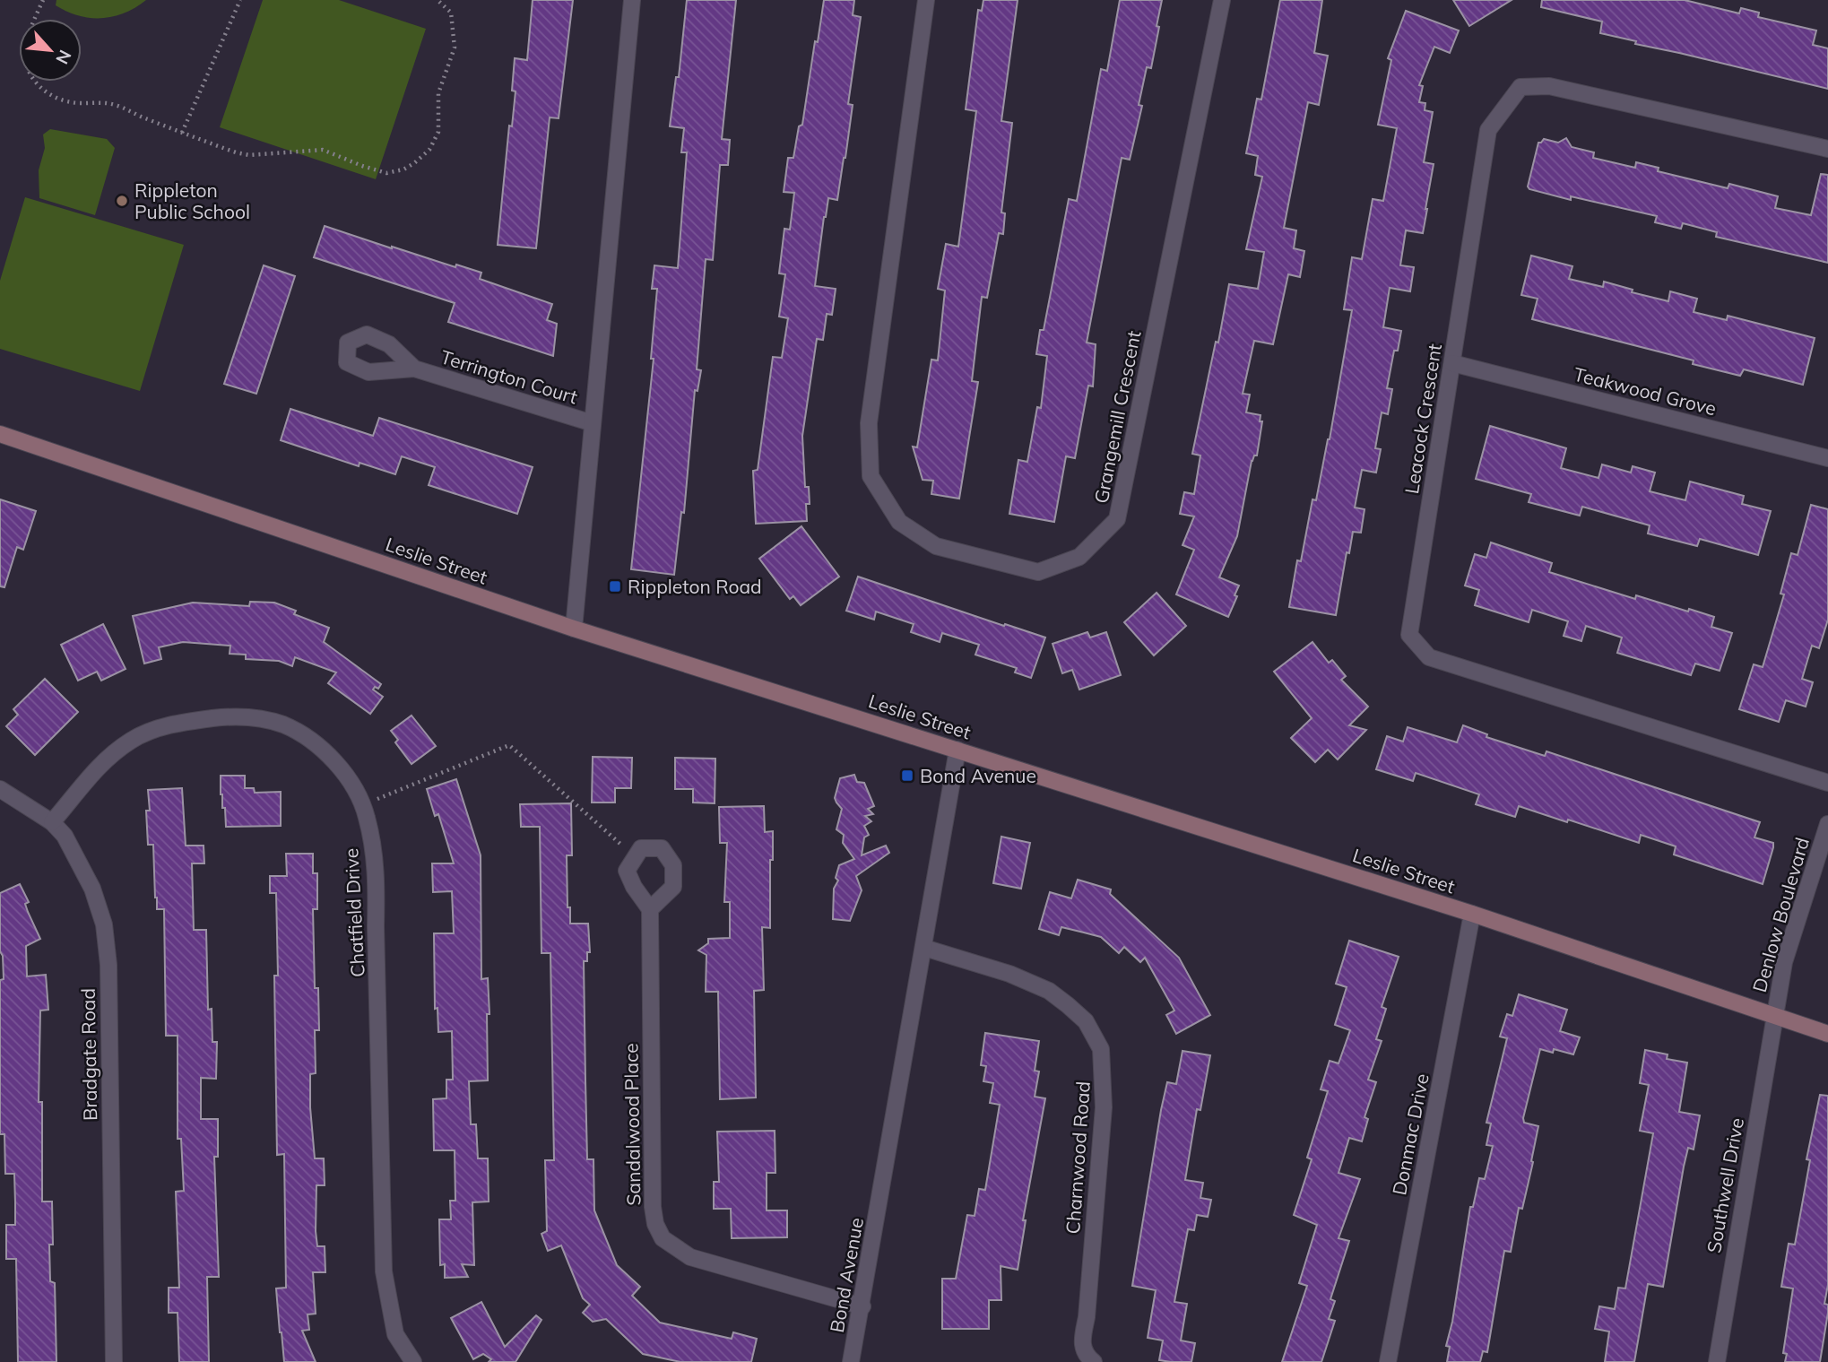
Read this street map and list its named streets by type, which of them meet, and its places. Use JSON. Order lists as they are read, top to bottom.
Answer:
{
  "streets": {
    "main road": ["Leslie Street"],
    "street": [
      "Terrington Court",
      "Teakwood Grove",
      "Grangemill Crescent",
      "Leacock Crescent",
      "Chatfield Drive",
      "Denlow Boulevard",
      "Bradgate Road",
      "Sandalwood Place",
      "Donmac Drive",
      "Charnwood Road",
      "Southwell Drive",
      "Bond Avenue"
    ]
  },
  "crossings": [
    ["Teakwood Grove", "Leacock Crescent"],
    ["Leslie Street", "Denlow Boulevard"],
    ["Leslie Street", "Donmac Drive"],
    ["Leslie Street", "Southwell Drive"],
    ["Leslie Street", "Bond Avenue"],
    ["Chatfield Drive", "Bradgate Road"],
    ["Denlow Boulevard", "Southwell Drive"],
    ["Sandalwood Place", "Bond Avenue"],
    ["Charnwood Road", "Bond Avenue"]
  ],
  "places": {
    "other": ["Rippleton Public School"],
    "transit": ["Rippleton Road", "Bond Avenue"]
  },
  "north": "bottom right"
}
